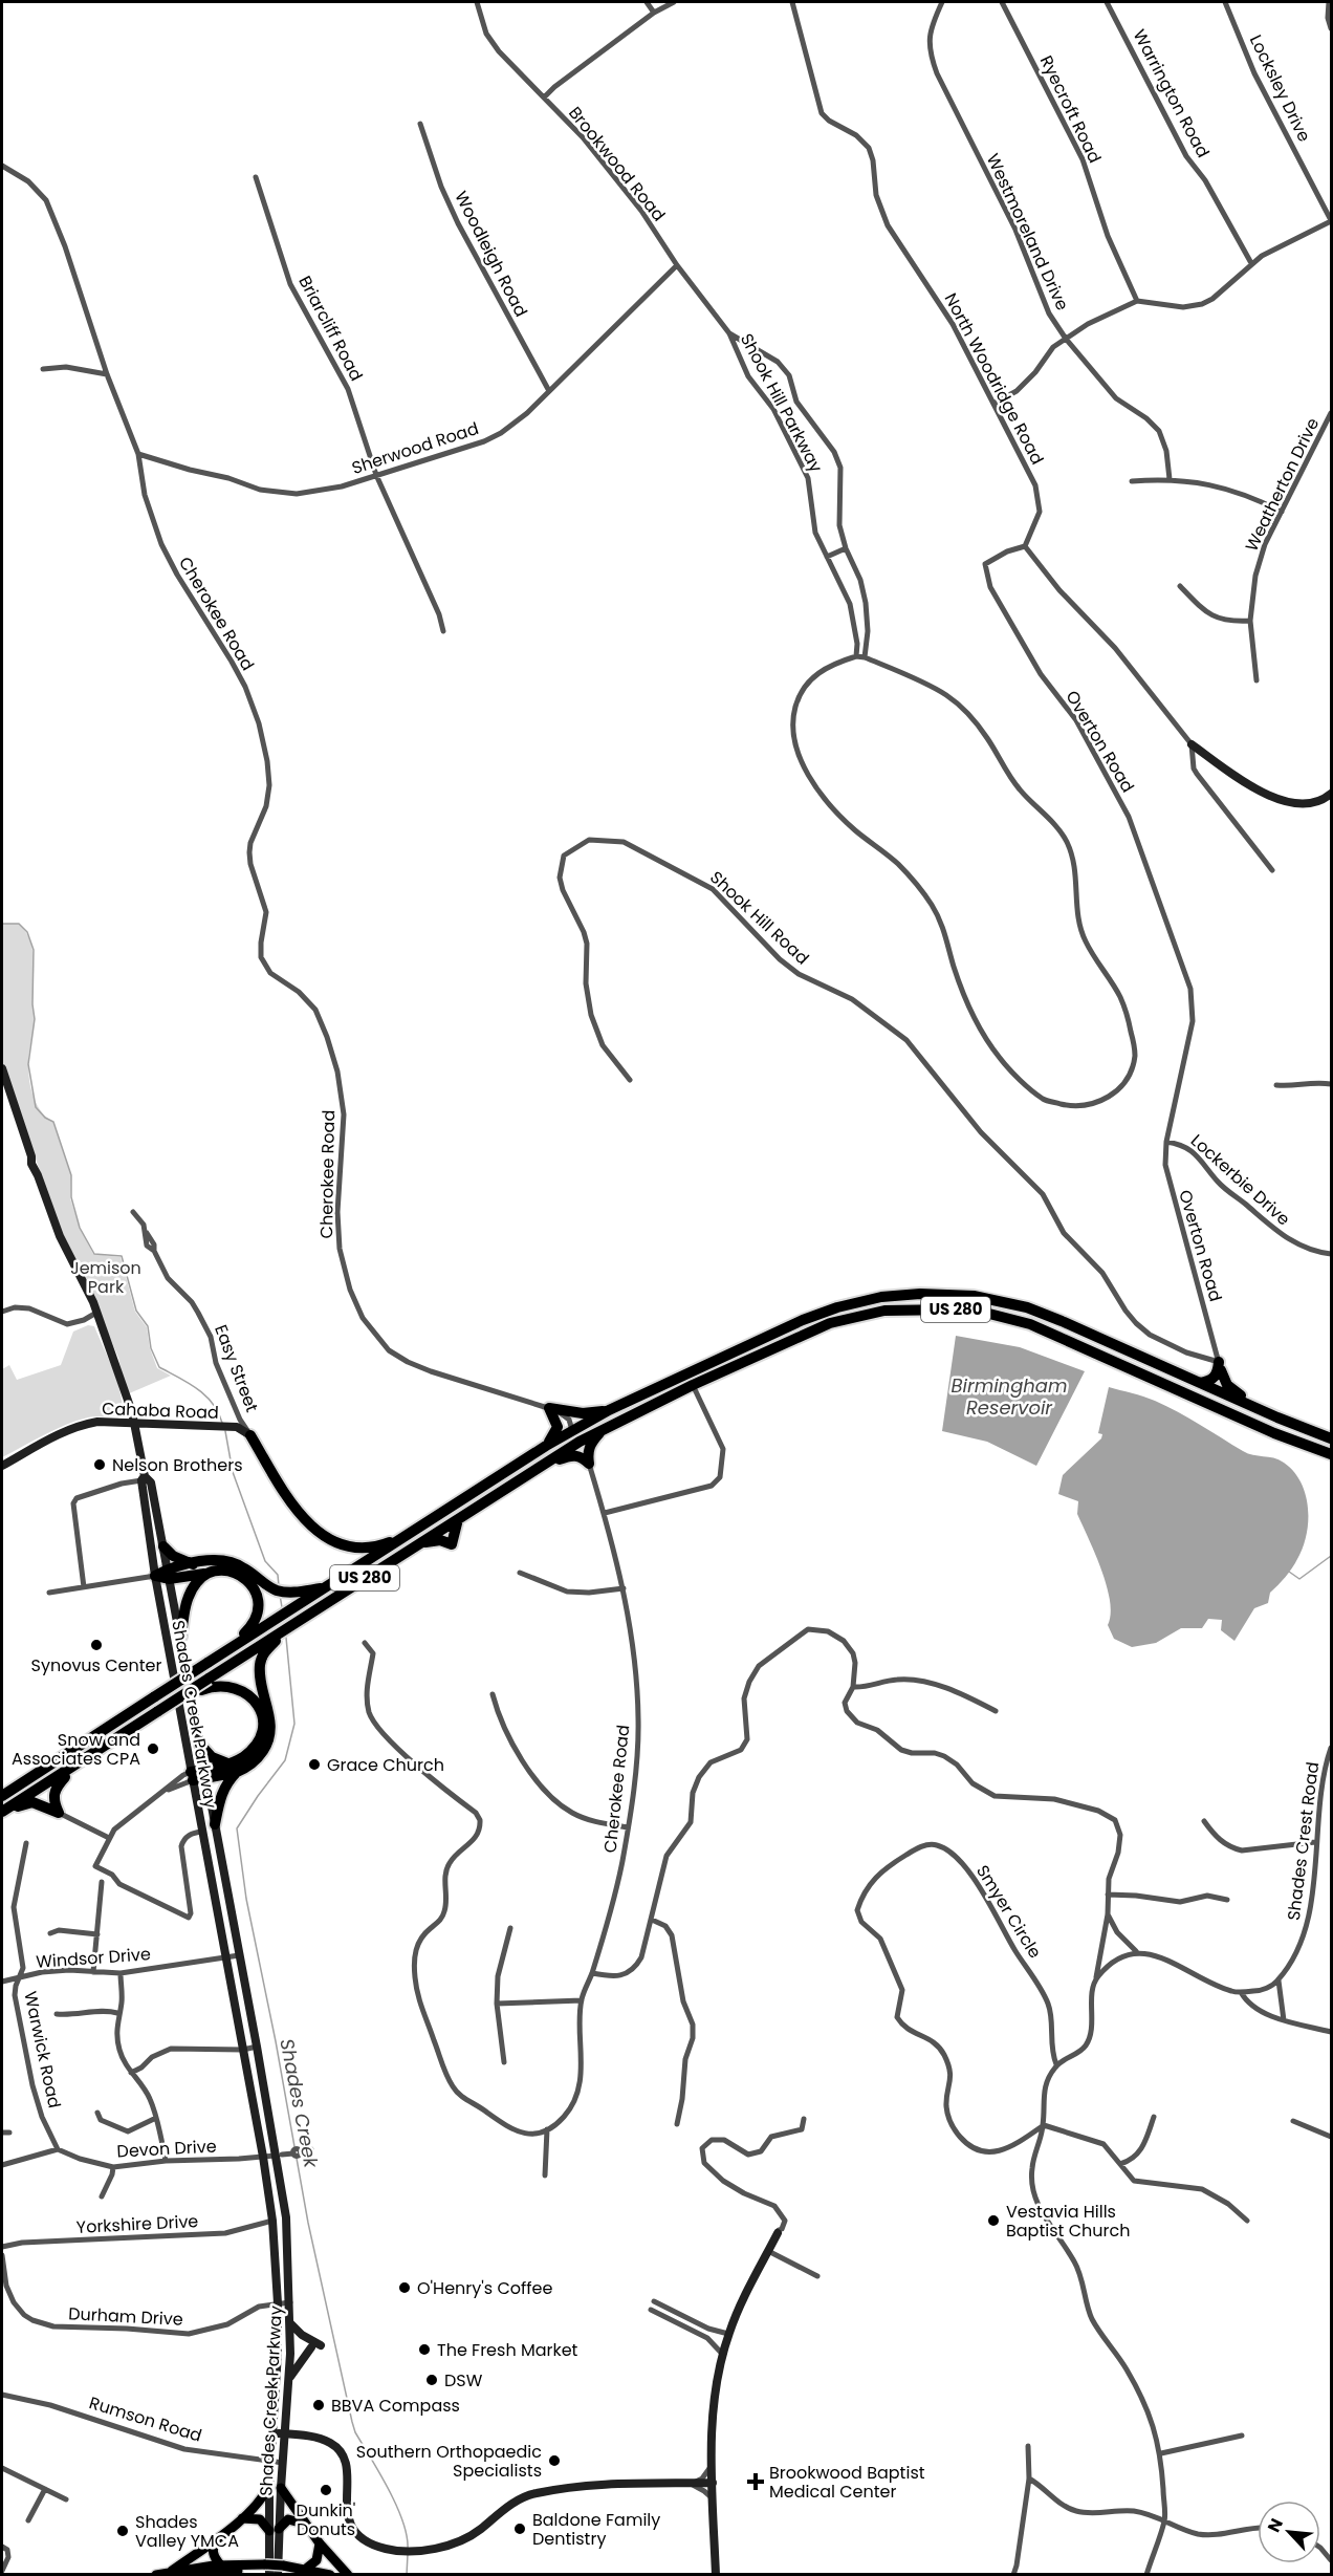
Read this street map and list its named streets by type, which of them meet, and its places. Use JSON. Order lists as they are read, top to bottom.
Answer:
{
  "streets": {
    "highway": ["US 280"],
    "main road": ["Cahaba Road", "Shades Creek Parkway"],
    "street": [
      "Locksley Drive",
      "Warrington Road",
      "Ryecroft Road",
      "Brookwood Road",
      "Westmoreland Drive",
      "Woodleigh Road",
      "Briarcliff Road",
      "North Woodridge Road",
      "Shook Hill Parkway",
      "Sherwood Road",
      "Weatherton Drive",
      "Cherokee Road",
      "Overton Road",
      "Shook Hill Road",
      "Lockerbie Drive",
      "Easy Street",
      "Shades Crest Road",
      "Smyer Circle",
      "Windsor Drive",
      "Warwick Road",
      "Devon Drive",
      "Yorkshire Drive",
      "Durham Drive",
      "Rumson Road"
    ]
  },
  "crossings": [
    ["Brookwood Road", "Shook Hill Parkway"],
    ["Brookwood Road", "Sherwood Road"],
    ["Woodleigh Road", "Sherwood Road"],
    ["Briarcliff Road", "Sherwood Road"],
    ["North Woodridge Road", "Overton Road"],
    ["Sherwood Road", "Cherokee Road"],
    ["Cherokee Road", "US 280"],
    ["Overton Road", "Shook Hill Road"],
    ["Overton Road", "Lockerbie Drive"],
    ["Easy Street", "Cahaba Road"],
    ["Cahaba Road", "Shades Creek Parkway"],
    ["Shades Creek Parkway", "Windsor Drive"],
    ["Shades Creek Parkway", "Devon Drive"],
    ["Shades Creek Parkway", "Yorkshire Drive"],
    ["Shades Creek Parkway", "Durham Drive"],
    ["Shades Creek Parkway", "Rumson Road"],
    ["Windsor Drive", "Warwick Road"],
    ["Warwick Road", "Devon Drive"]
  ],
  "water": ["Birmingham Reservoir", "Shades Creek"],
  "parks": ["Jemison Park"],
  "places": {
    "other": [
      "Nelson Brothers",
      "Synovus Center",
      "Snow and Associates CPA",
      "Grace Church",
      "Vestavia Hills Baptist Church",
      "O'Henry's Coffee",
      "The Fresh Market",
      "DSW",
      "BBVA Compass",
      "Southern Orthopaedic Specialists",
      "Dunkin' Donuts",
      "Baldone Family Dentistry",
      "Shades Valley YMCA"
    ],
    "health": ["Brookwood Baptist Medical Center"]
  },
  "north": "top left"
}
